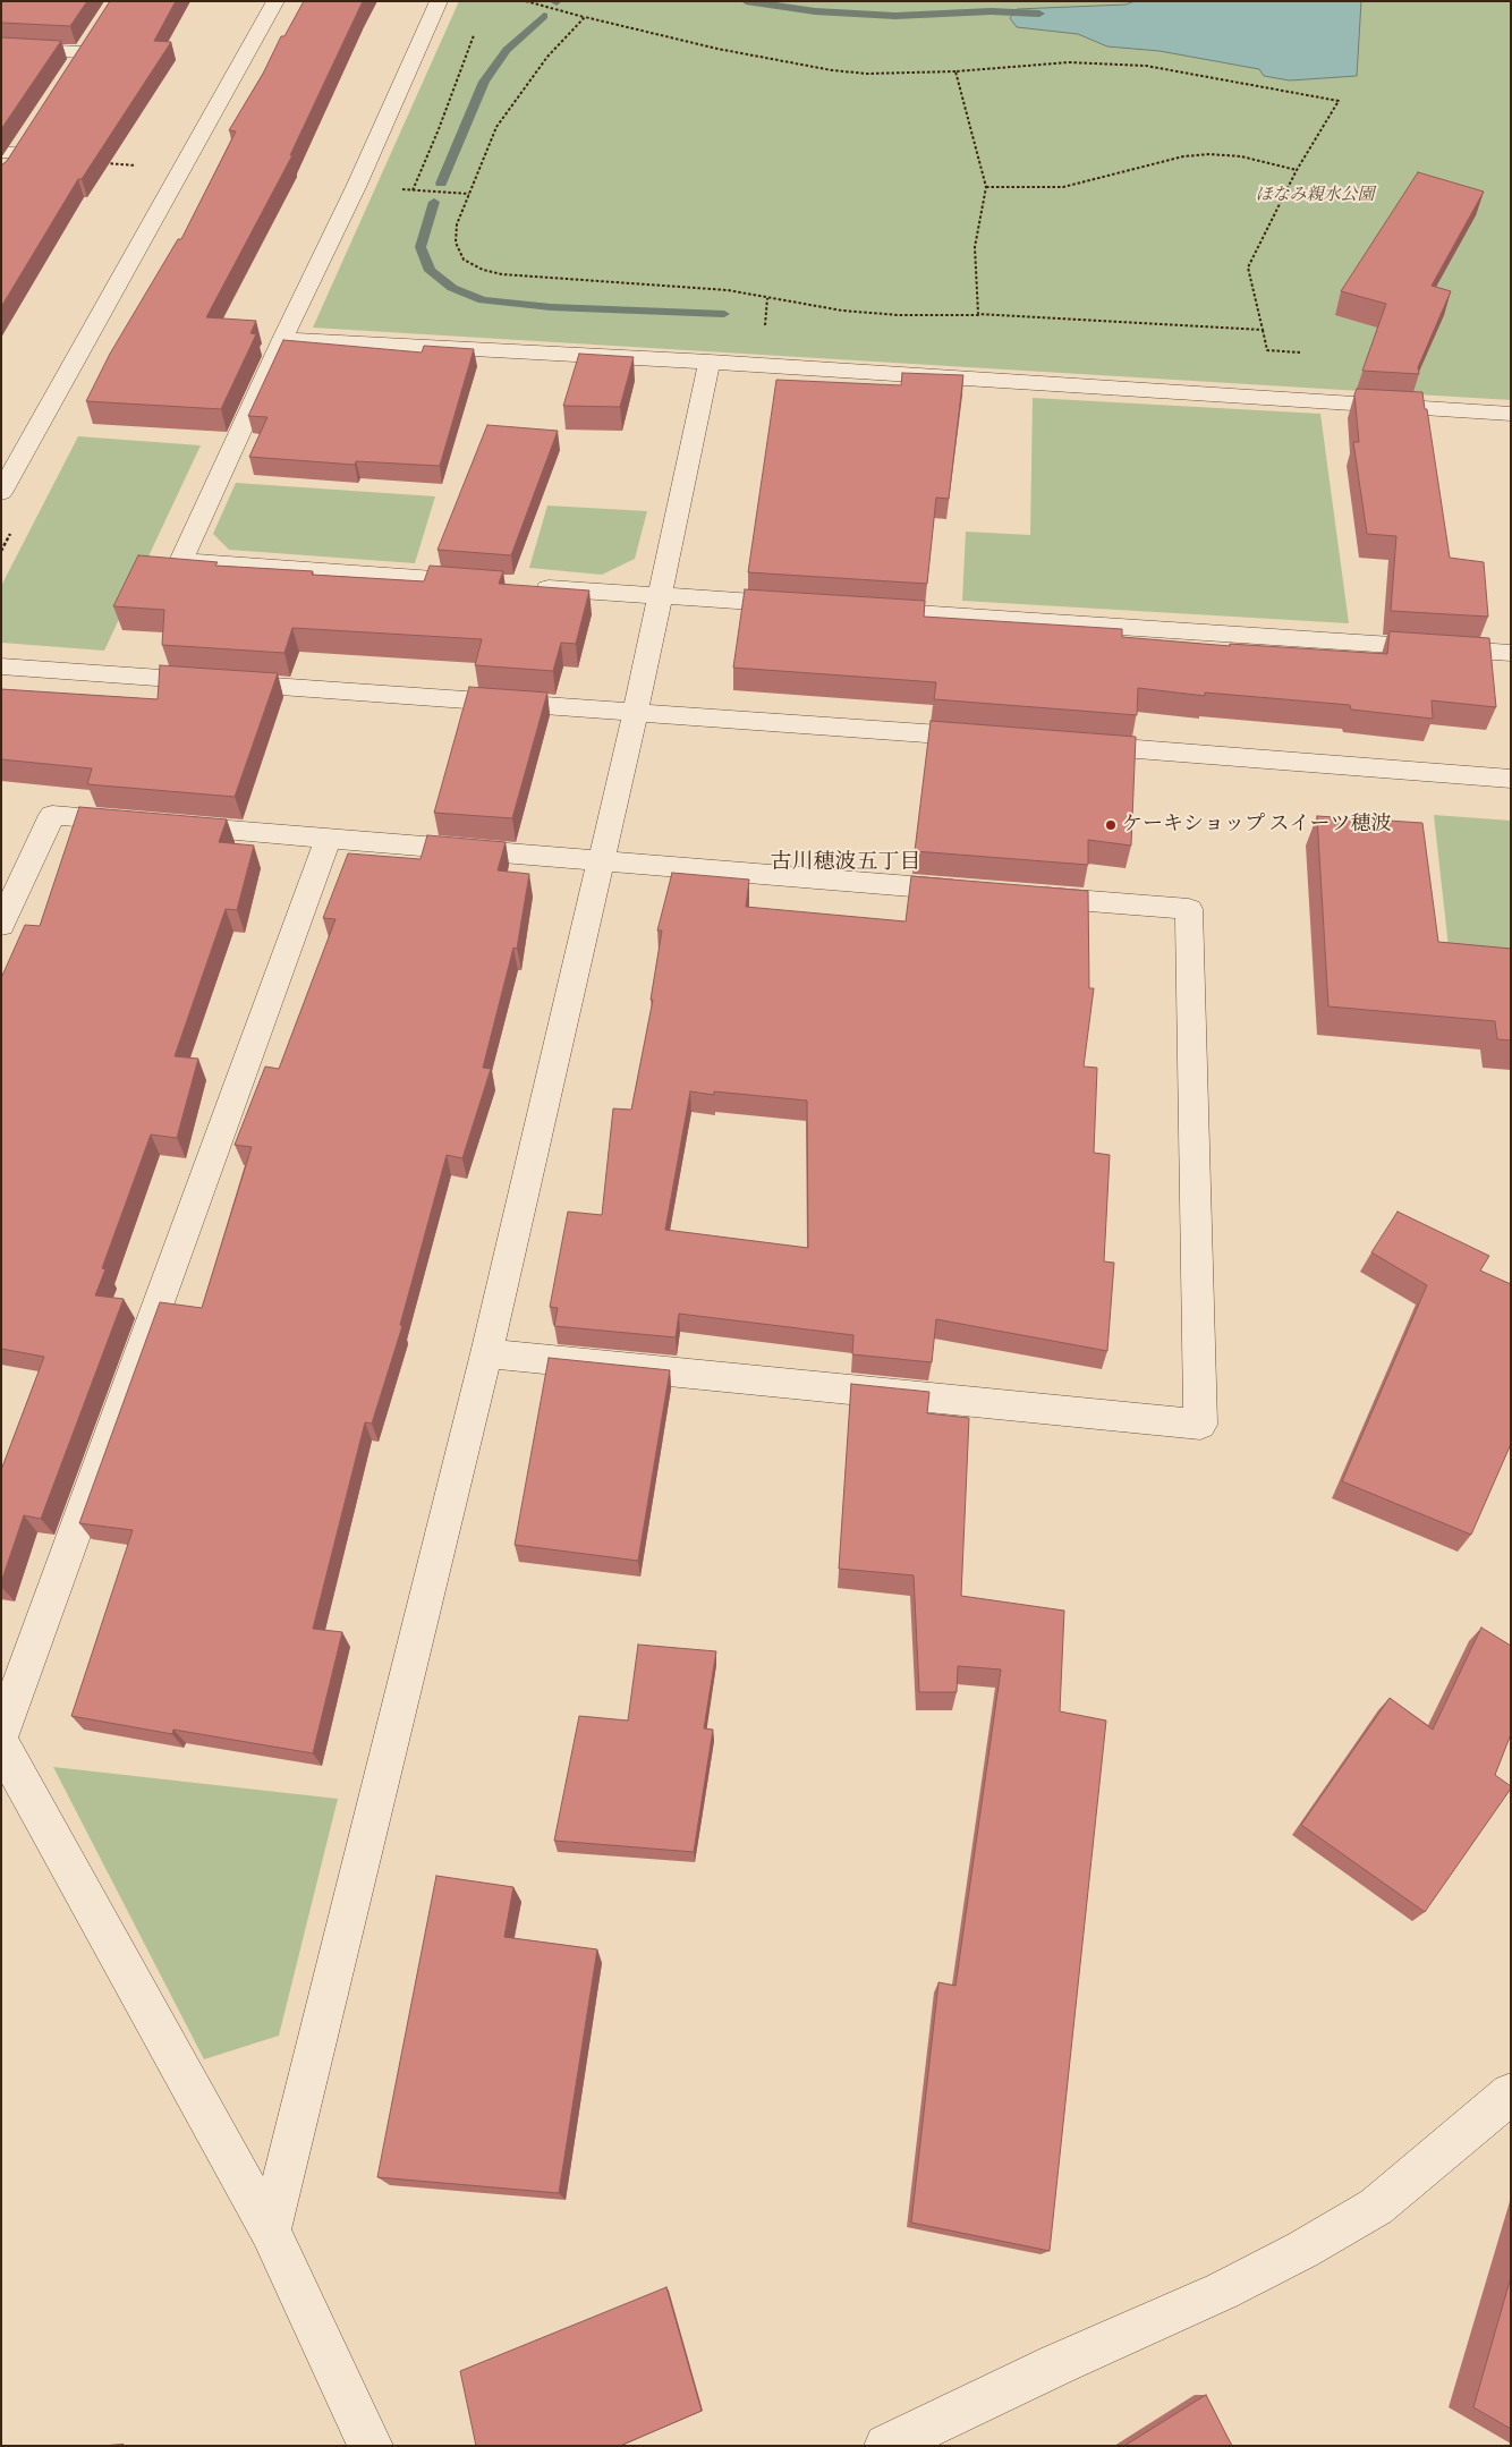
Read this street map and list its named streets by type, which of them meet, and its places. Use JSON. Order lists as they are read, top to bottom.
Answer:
{
  "districts": ["古川穂波五丁目"],
  "parks": ["ほなみ親水公園"],
  "places": ["ケーキショップ スイーツ穂波"]
}
